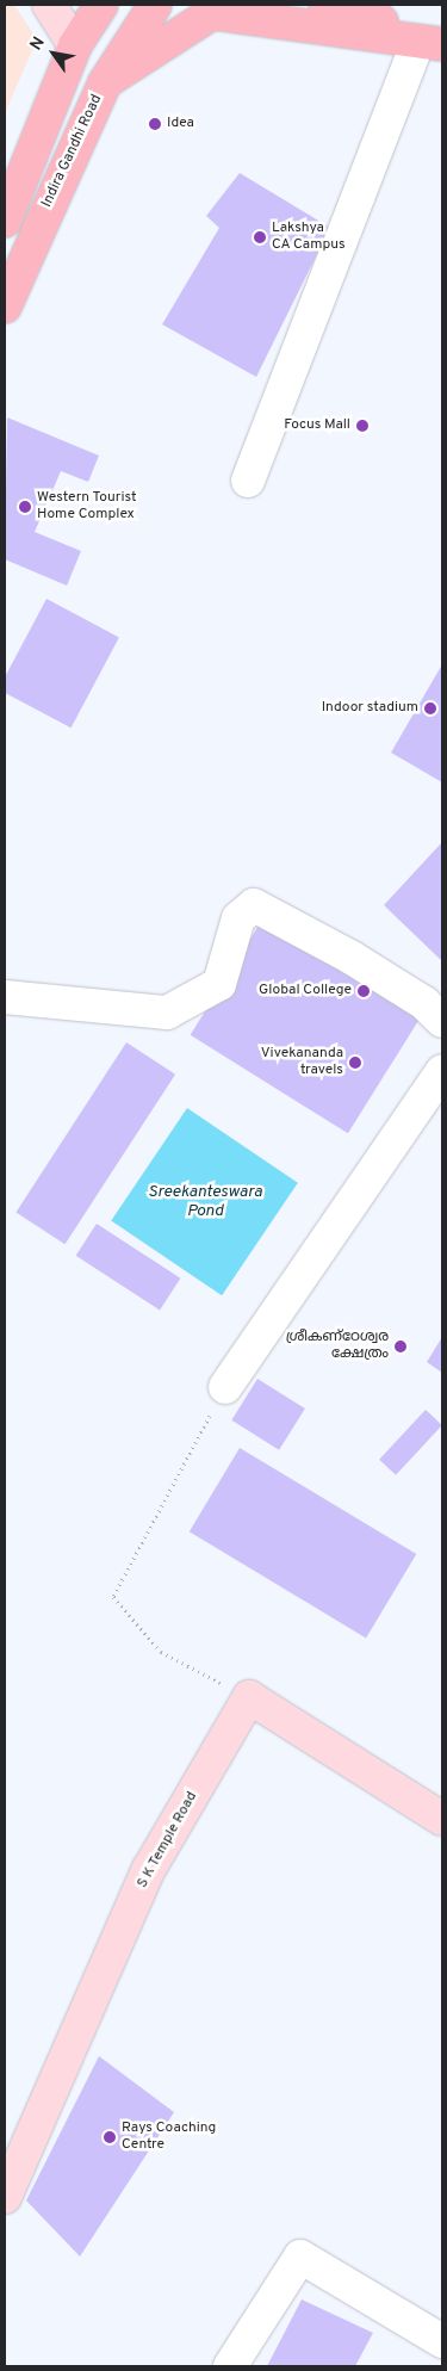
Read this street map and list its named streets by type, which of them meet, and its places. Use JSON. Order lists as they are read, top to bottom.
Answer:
{
  "streets": {
    "main road": ["Indira Gandhi Road"],
    "street": ["S K Temple Road"]
  },
  "water": ["Sreekanteswara Pond"],
  "places": [
    "Idea",
    "Lakshya CA Campus",
    "Focus Mall",
    "Western Tourist Home Complex",
    "Indoor stadium",
    "Global College",
    "Vivekananda travels",
    "ശ്രീകണ്ഠേശ്വര ക്ഷേത്രം",
    "Rays Coaching Centre"
  ],
  "north": "top left"
}
